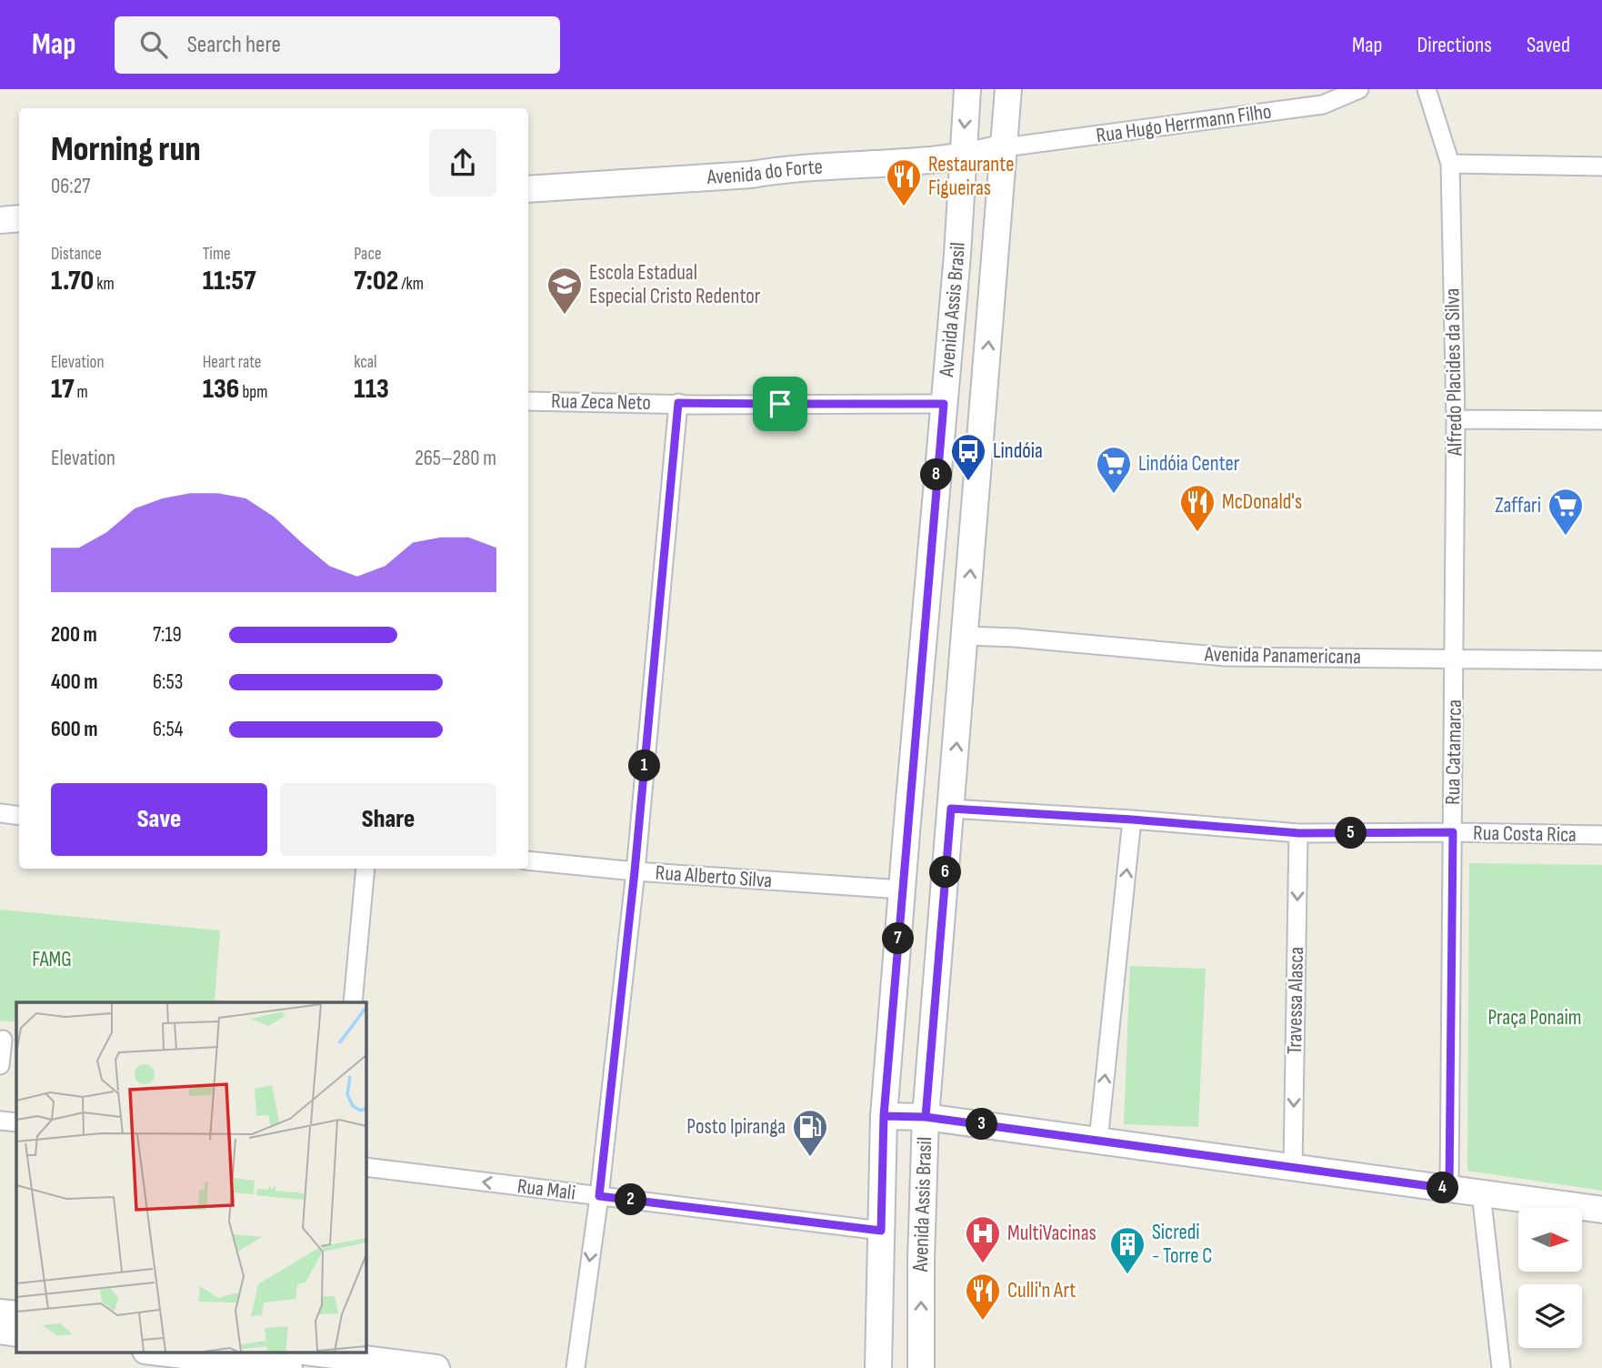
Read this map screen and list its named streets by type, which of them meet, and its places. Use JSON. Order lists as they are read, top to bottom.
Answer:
{
  "streets": {
    "main road": ["Avenida do Forte", "Avenida Assis Brasil"],
    "street": [
      "Rua Hugo Herrmann Filho",
      "Alfredo Placides da Silva",
      "Rua Zeca Neto",
      "Avenida Panamericana",
      "Rua Catamarca",
      "Rua Costa Rica",
      "Rua Alberto Silva",
      "Travessa Alasca",
      "Rua Mali"
    ]
  },
  "crossings": [
    ["Rua Hugo Herrmann Filho", "Avenida do Forte"],
    ["Rua Hugo Herrmann Filho", "Avenida Assis Brasil"],
    ["Avenida do Forte", "Avenida Assis Brasil"],
    ["Avenida Assis Brasil", "Rua Zeca Neto"],
    ["Avenida Assis Brasil", "Avenida Panamericana"],
    ["Avenida Assis Brasil", "Rua Costa Rica"],
    ["Avenida Assis Brasil", "Rua Alberto Silva"],
    ["Avenida Assis Brasil", "Rua Mali"],
    ["Alfredo Placides da Silva", "Avenida Panamericana"],
    ["Alfredo Placides da Silva", "Rua Catamarca"],
    ["Avenida Panamericana", "Rua Catamarca"],
    ["Rua Catamarca", "Rua Costa Rica"],
    ["Rua Costa Rica", "Travessa Alasca"]
  ],
  "one_way": ["Travessa Alasca", "Rua Mali"],
  "parks": ["FAMG", "Praça Ponaim"],
  "places": {
    "restaurant": ["Restaurante Figueiras", "McDonald's", "Culli'n Art"],
    "school or university": ["Escola Estadual Especial Cristo Redentor"],
    "bus stop": ["Lindóia"],
    "supermarket": ["Lindóia Center", "Zaffari"],
    "fuel station": ["Posto Ipiranga"],
    "hospital": ["MultiVacinas"],
    "building": ["Sicredi - Torre C"]
  },
  "north": "right",
  "page": {
    "header": "Map",
    "search": "Search here",
    "nav": ["Map", "Directions", "Saved"],
    "heading": ["Morning run", "06:27"],
    "stats": [
      ["Distance", "1.70 km"],
      ["Time", "11:57"],
      ["Pace", "7:02 /km"],
      ["Elevation", "17 m"],
      ["Heart rate", "136 bpm"],
      ["kcal", "113"]
    ],
    "chart": ["Elevation", "265–280 m"],
    "pins": [
      "8",
      "1",
      "5",
      "6",
      "7",
      "3",
      "4",
      "2"
    ],
    "list": [
      {
        "name": "200 m",
        "note": "7:19"
      },
      {
        "name": "400 m",
        "note": "6:53"
      },
      {
        "name": "600 m",
        "note": "6:54"
      }
    ],
    "buttons": ["Save", "Share"]
  }
}
